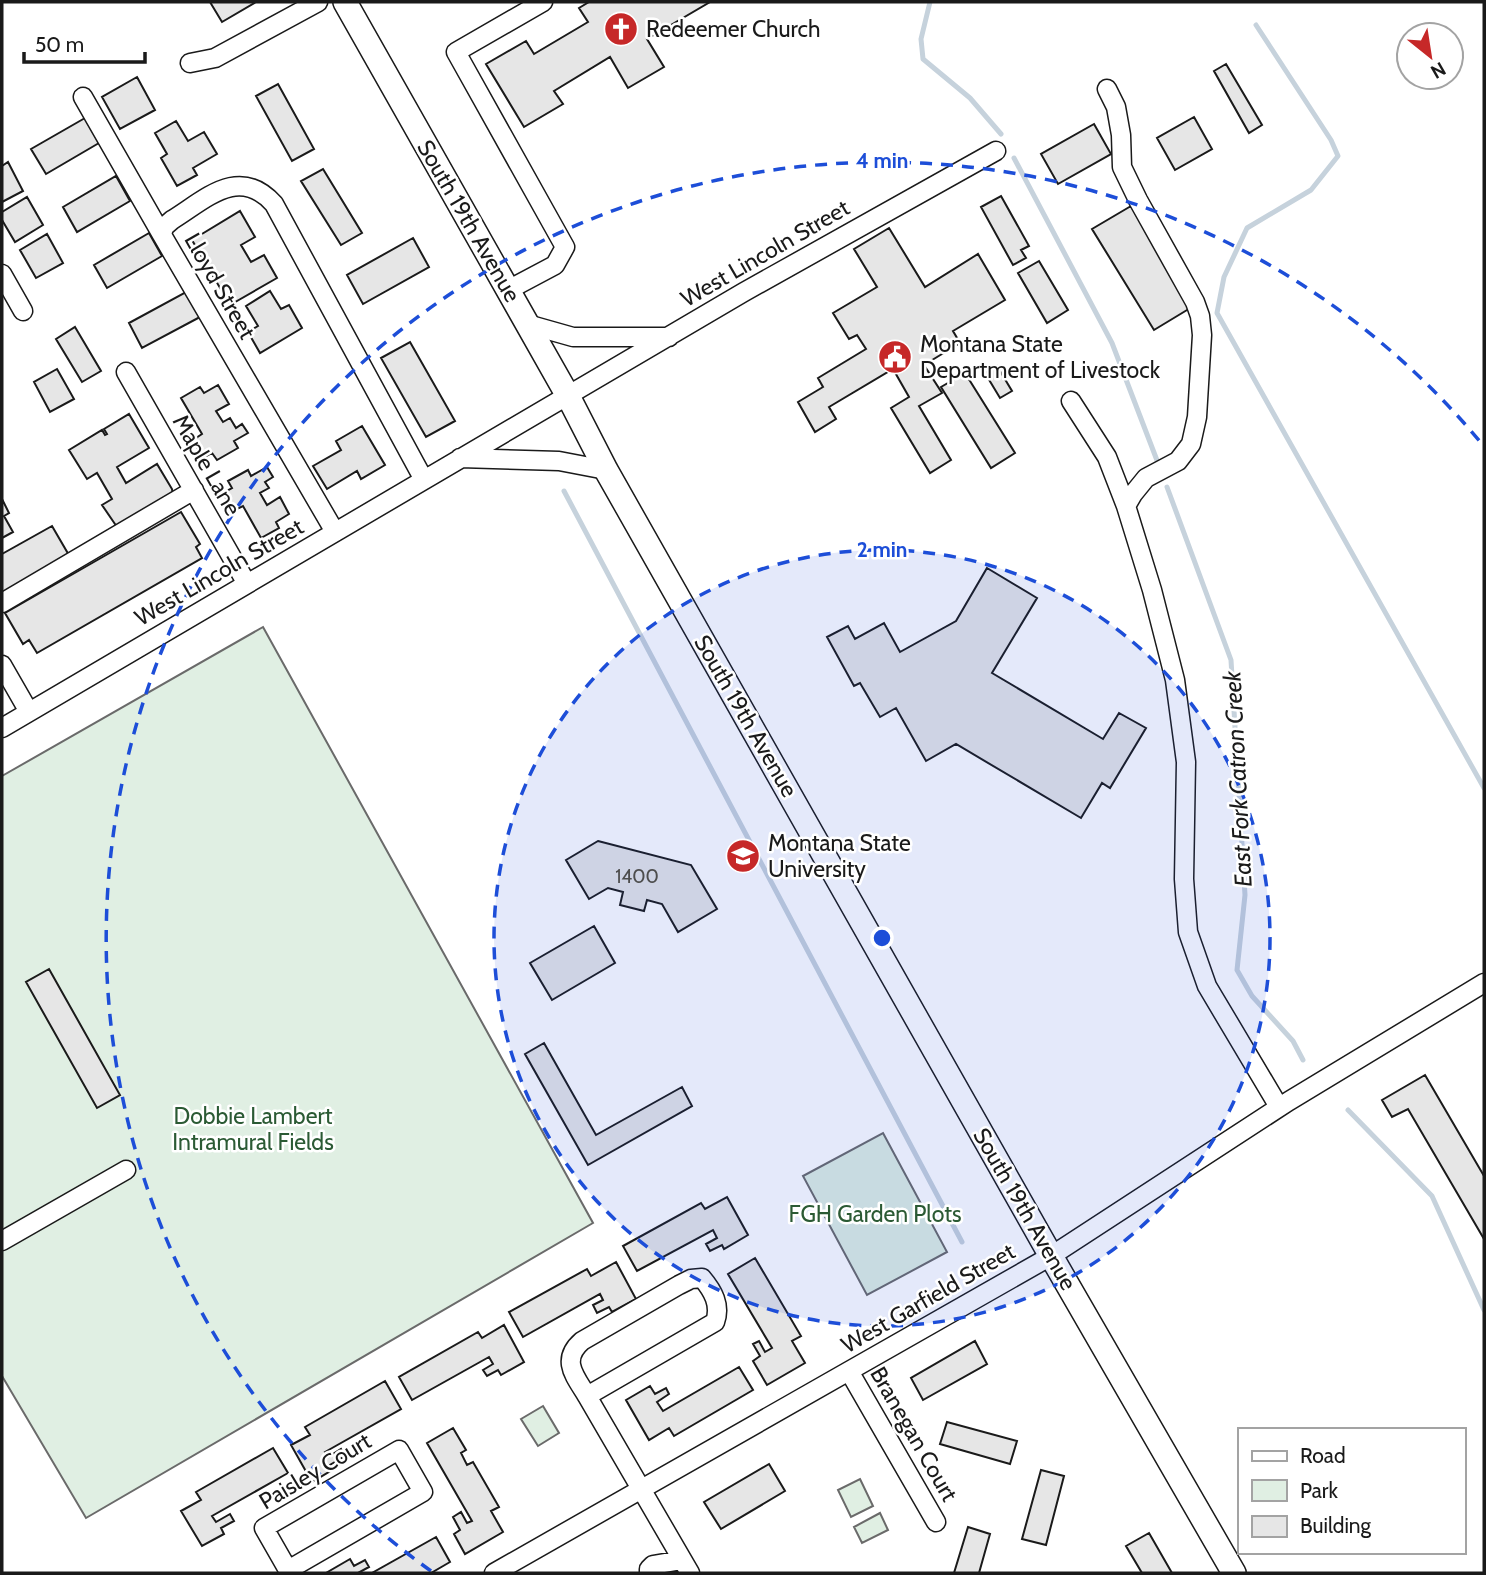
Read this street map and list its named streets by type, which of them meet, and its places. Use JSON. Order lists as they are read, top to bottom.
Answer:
{
  "streets": {
    "main road": ["South 19th Avenue"],
    "street": [
      "West Lincoln Street",
      "Lloyd Street",
      "Maple Lane",
      "West Garfield Street",
      "Branegan Court",
      "Paisley Court"
    ]
  },
  "crossings": [
    ["South 19th Avenue", "West Lincoln Street"],
    ["South 19th Avenue", "West Garfield Street"],
    ["West Lincoln Street", "Lloyd Street"],
    ["West Lincoln Street", "Maple Lane"],
    ["West Garfield Street", "Branegan Court"]
  ],
  "water": ["East Fork Catron Creek"],
  "parks": ["Dobbie Lambert Intramural Fields", "FGH Garden Plots"],
  "places": {
    "church": ["Redeemer Church"],
    "public building": ["Montana State Department of Livestock"],
    "school or university": ["Montana State University"]
  },
  "house_numbers": ["1400"],
  "legend": ["Road", "Park", "Building"],
  "scale_bar": "50 m",
  "north": "bottom right",
  "rings": ["4 min", "2 min"]
}
